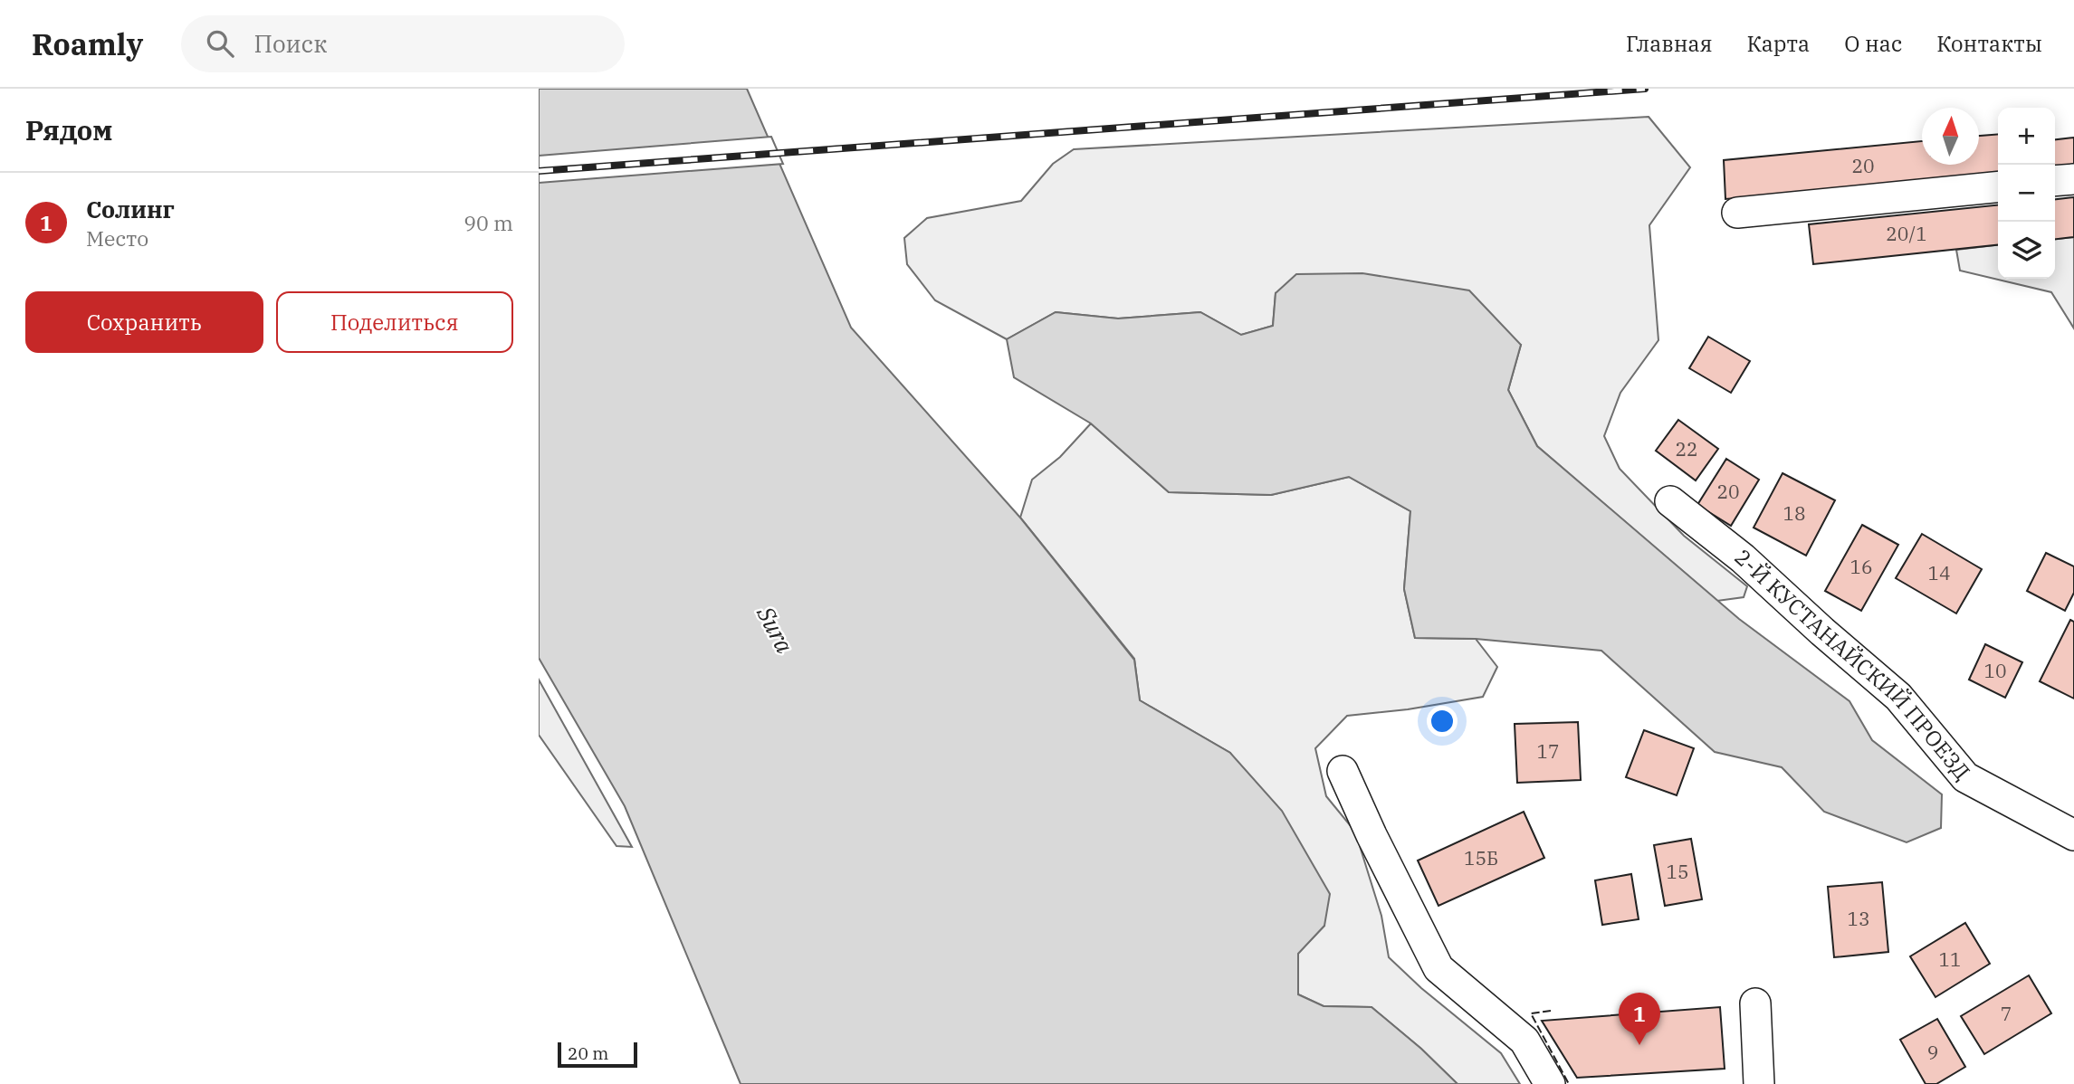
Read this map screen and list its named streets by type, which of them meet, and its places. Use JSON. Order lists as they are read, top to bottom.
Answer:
{
  "streets": {
    "street": ["2-Й КУСТАНАЙСКИЙ ПРОЕЗД"]
  },
  "water": ["Sura"],
  "house_numbers": [
    "20",
    "20/1",
    "22",
    "20",
    "18",
    "16",
    "14",
    "10",
    "17",
    "15Б",
    "15",
    "13",
    "11",
    "7",
    "9"
  ],
  "scale_bar": "20 m",
  "north": "top",
  "page": {
    "header": "Roamly",
    "search": "Поиск",
    "nav": [
      "Главная",
      "Карта",
      "О нас",
      "Контакты"
    ],
    "heading": "Рядом",
    "map_buttons": ["+", "−"],
    "list": [
      {
        "mark": "1",
        "name": "Солинг",
        "note": "Место",
        "value": "90 m"
      }
    ],
    "buttons": ["Сохранить", "Поделиться"],
    "pins": "1",
    "scale": "20 m"
  }
}
